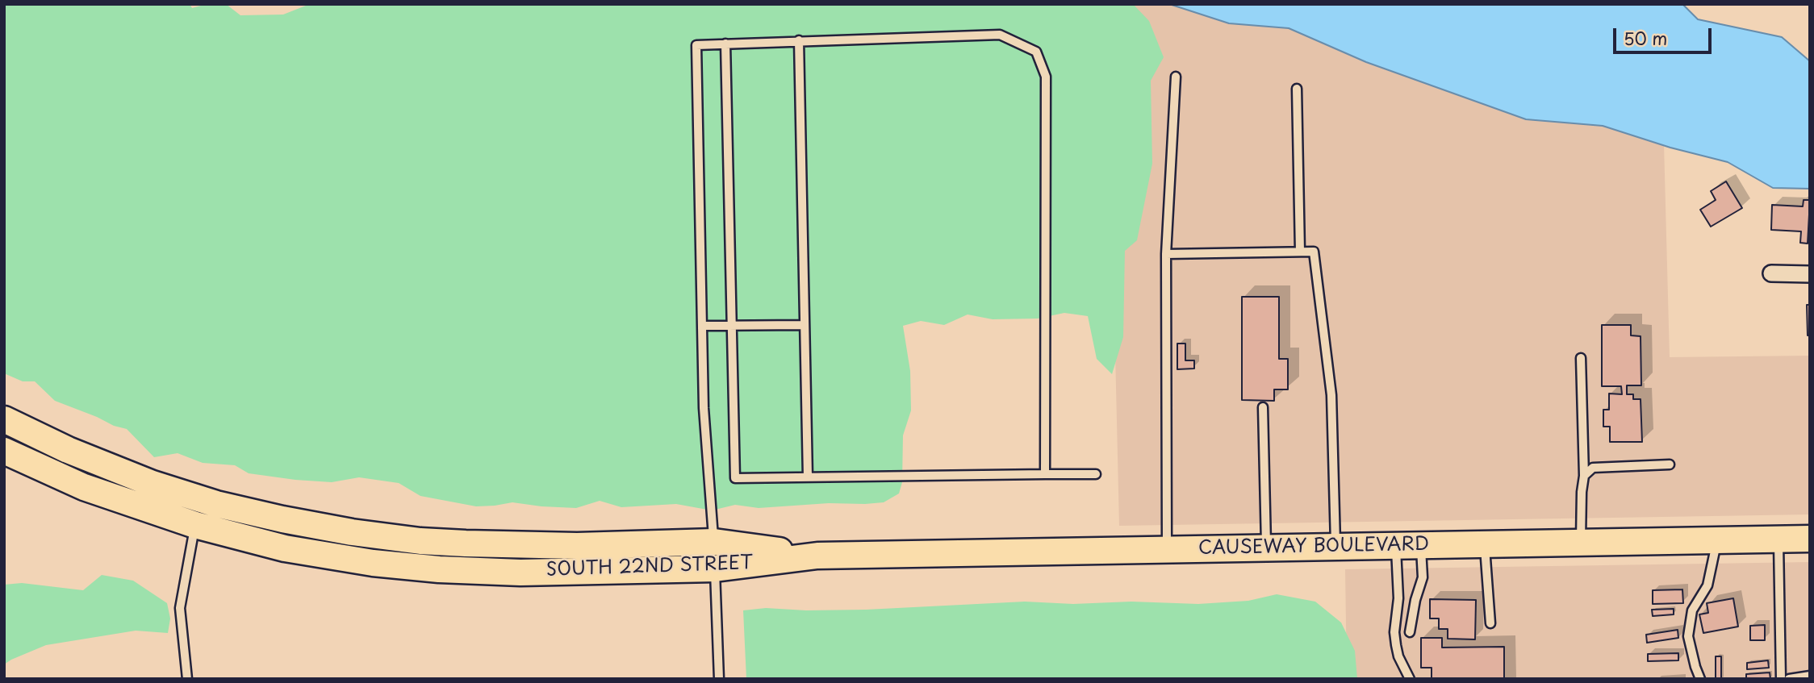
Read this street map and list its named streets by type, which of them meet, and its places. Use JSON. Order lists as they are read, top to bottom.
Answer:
{
  "streets": {
    "main road": ["CAUSEWAY BOULEVARD", "SOUTH 22ND STREET"]
  },
  "crossings": [
    ["CAUSEWAY BOULEVARD", "SOUTH 22ND STREET"]
  ],
  "scale_bar": "50 m"
}
